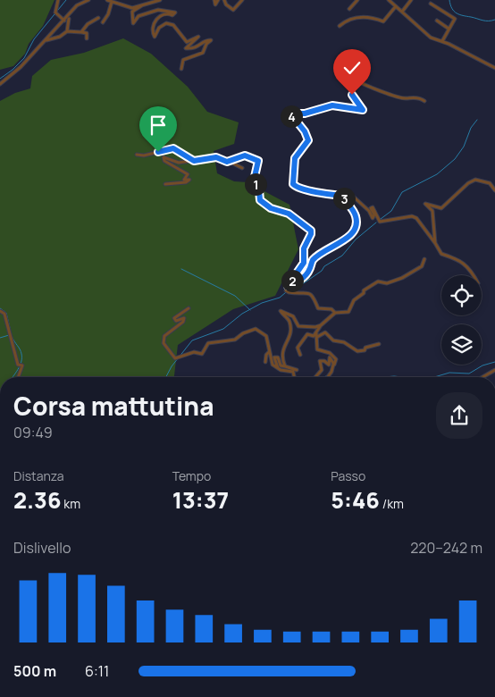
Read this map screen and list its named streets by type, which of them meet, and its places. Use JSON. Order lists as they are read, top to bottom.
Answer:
{
  "page": {
    "pins": [
      "4",
      "1",
      "3",
      "2"
    ],
    "heading": ["Corsa mattutina", "09:49"],
    "stats": [
      ["Distanza", "2.36 km"],
      ["Tempo", "13:37"],
      ["Passo", "5:46 /km"]
    ],
    "chart": ["Dislivello", "220–242 m"],
    "list": [
      {
        "name": "500 m",
        "note": "6:11"
      }
    ]
  }
}
